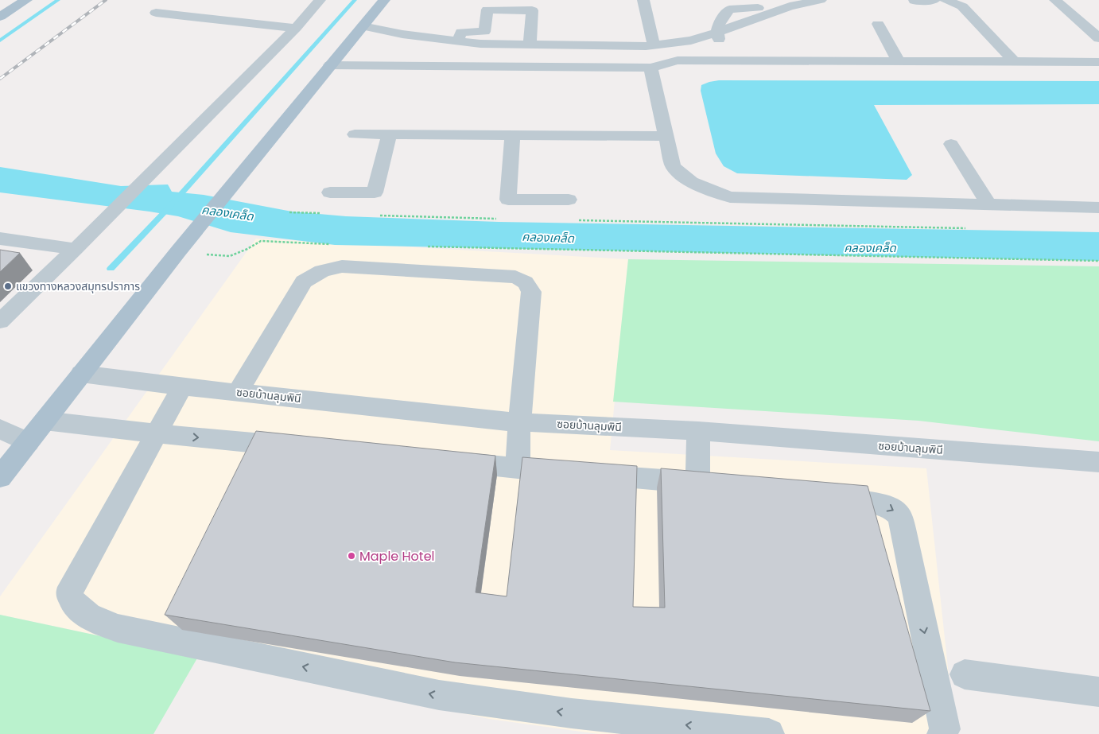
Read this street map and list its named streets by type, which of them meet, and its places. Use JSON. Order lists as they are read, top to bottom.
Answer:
{
  "streets": {
    "street": ["ซอยบ้านลุมพินี"]
  },
  "water": ["คลองเคล็ด"],
  "places": ["แขวงทางหลวงสมุทรปราการ", "Maple Hotel"]
}
